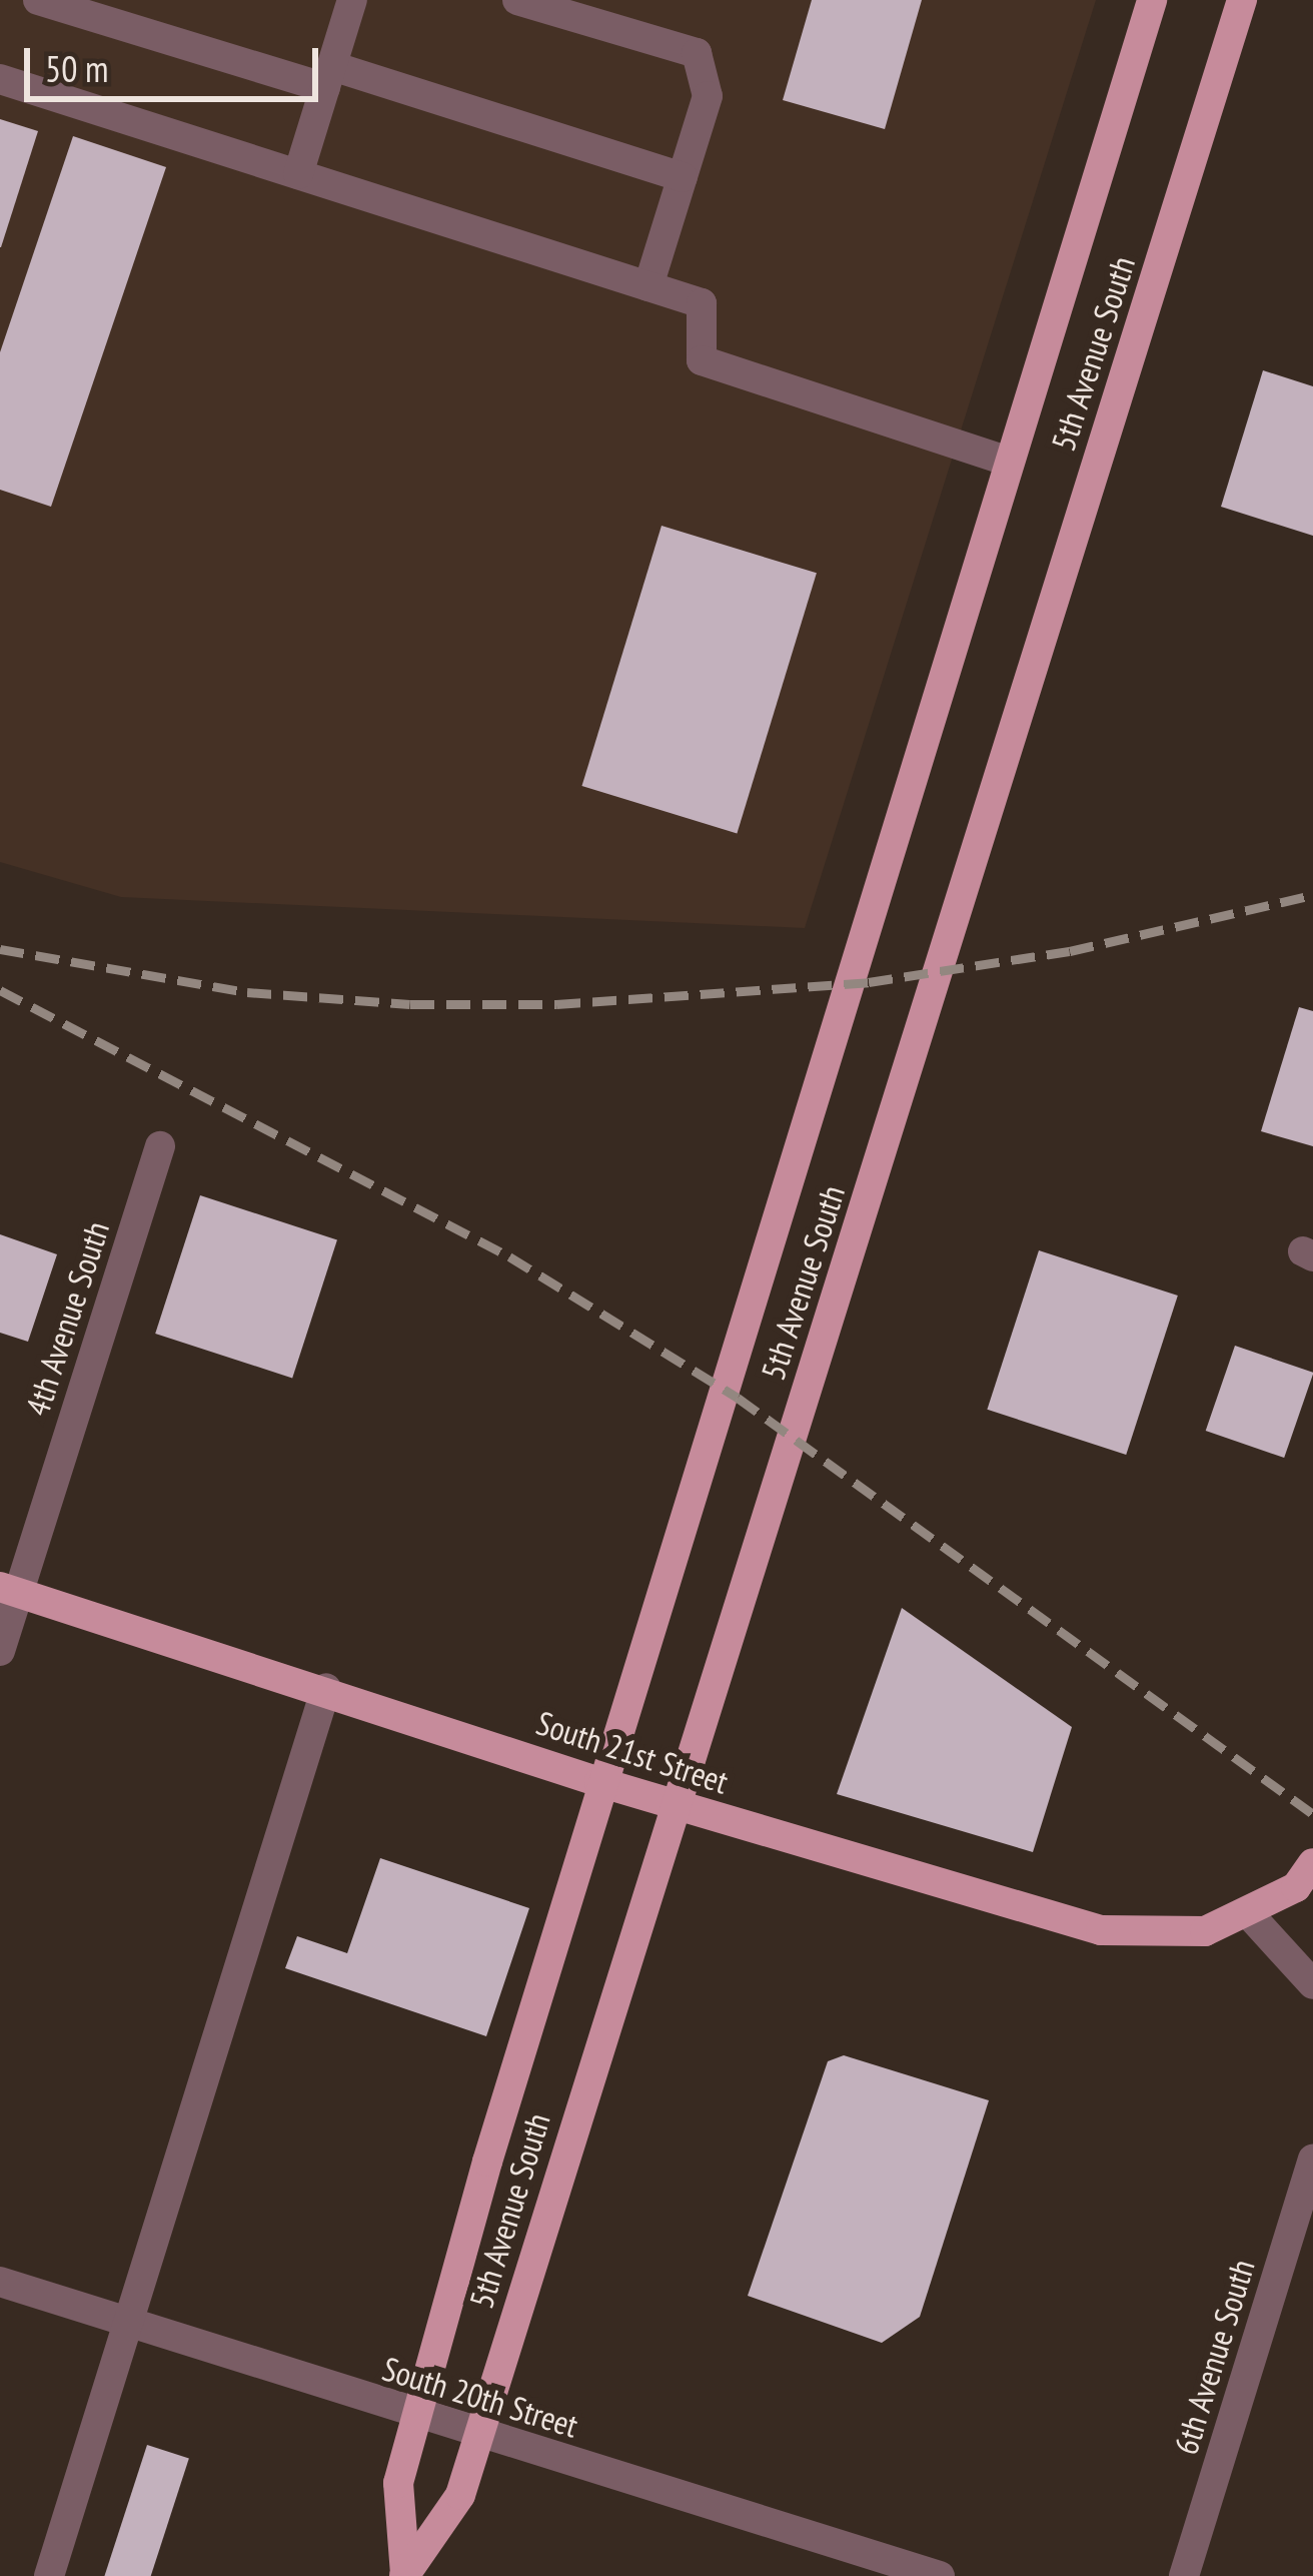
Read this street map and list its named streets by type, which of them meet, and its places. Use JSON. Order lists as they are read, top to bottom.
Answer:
{
  "streets": {
    "main road": ["5th Avenue South", "South 21st Street"],
    "street": ["4th Avenue South", "6th Avenue South", "South 20th Street"]
  },
  "crossings": [
    ["5th Avenue South", "South 21st Street"],
    ["5th Avenue South", "South 20th Street"],
    ["4th Avenue South", "South 21st Street"]
  ],
  "scale_bar": "50 m"
}
